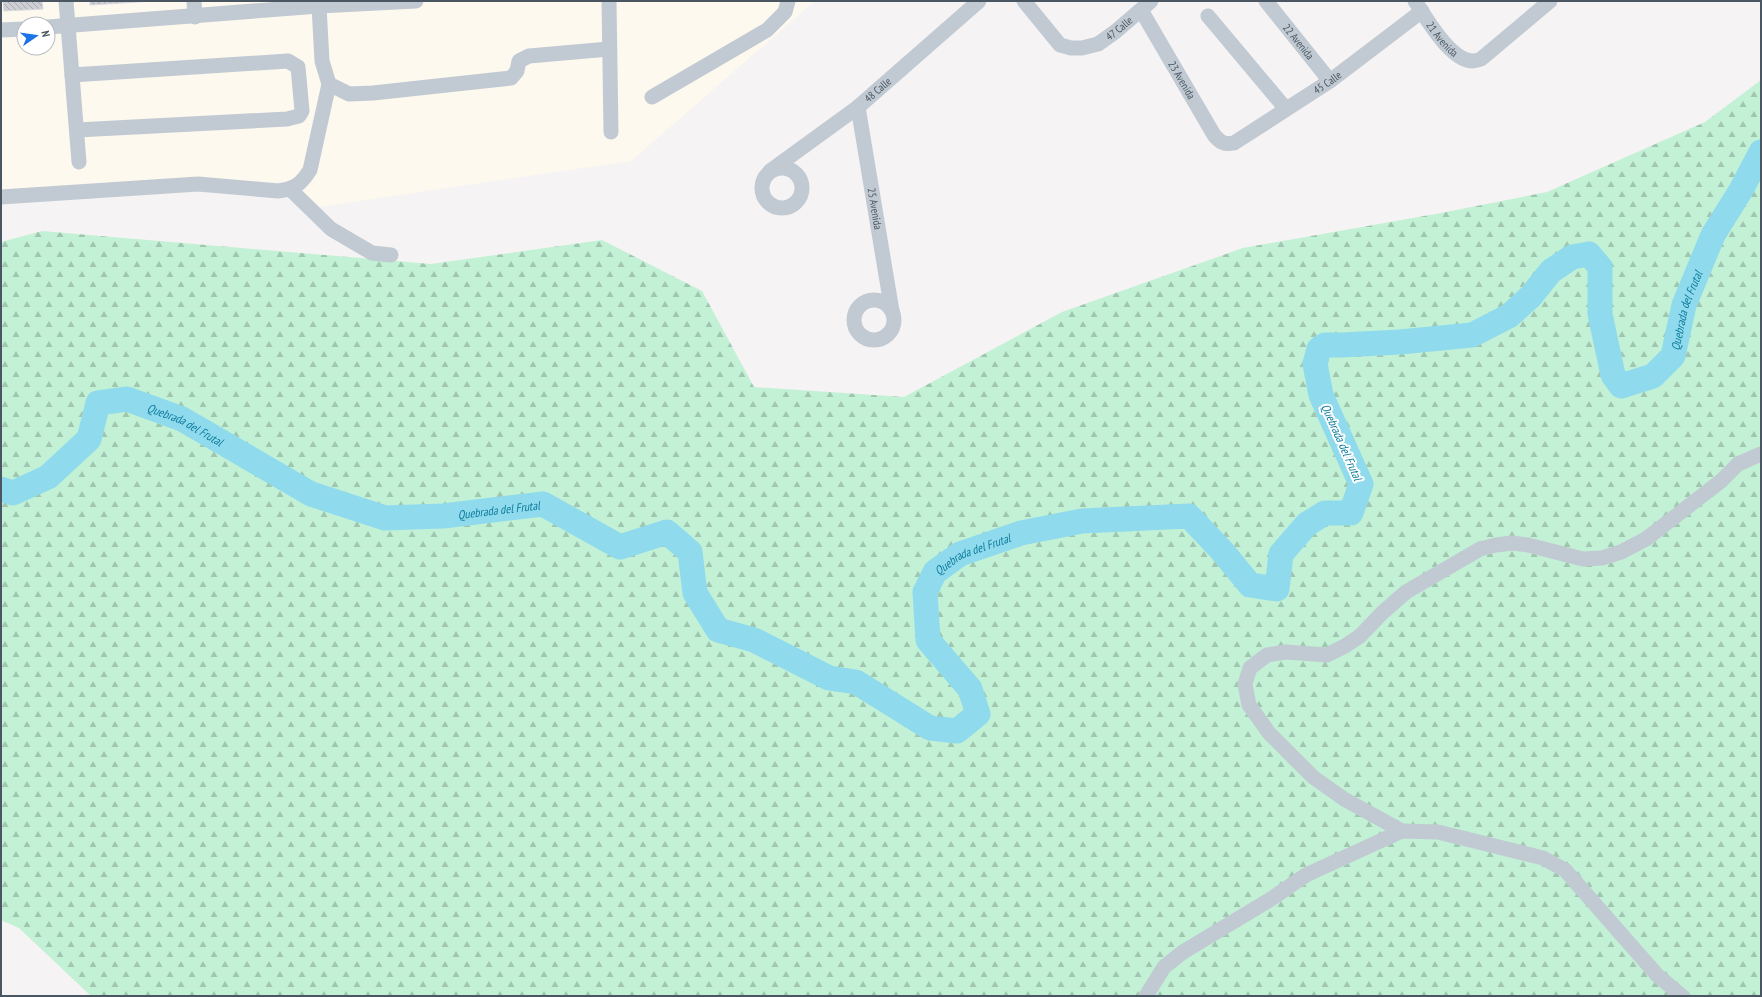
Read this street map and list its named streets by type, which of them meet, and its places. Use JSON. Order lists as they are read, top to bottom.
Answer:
{
  "streets": {
    "street": [
      "47 Calle",
      "21 Avenida",
      "22 Avenida",
      "23 Avenida",
      "45 Calle",
      "48 Calle",
      "25 Avenida"
    ]
  },
  "crossings": [
    ["47 Calle", "23 Avenida"],
    ["21 Avenida", "45 Calle"],
    ["22 Avenida", "45 Calle"],
    ["23 Avenida", "45 Calle"],
    ["48 Calle", "25 Avenida"]
  ],
  "water": ["Quebrada del Frutal"],
  "north": "right"
}
